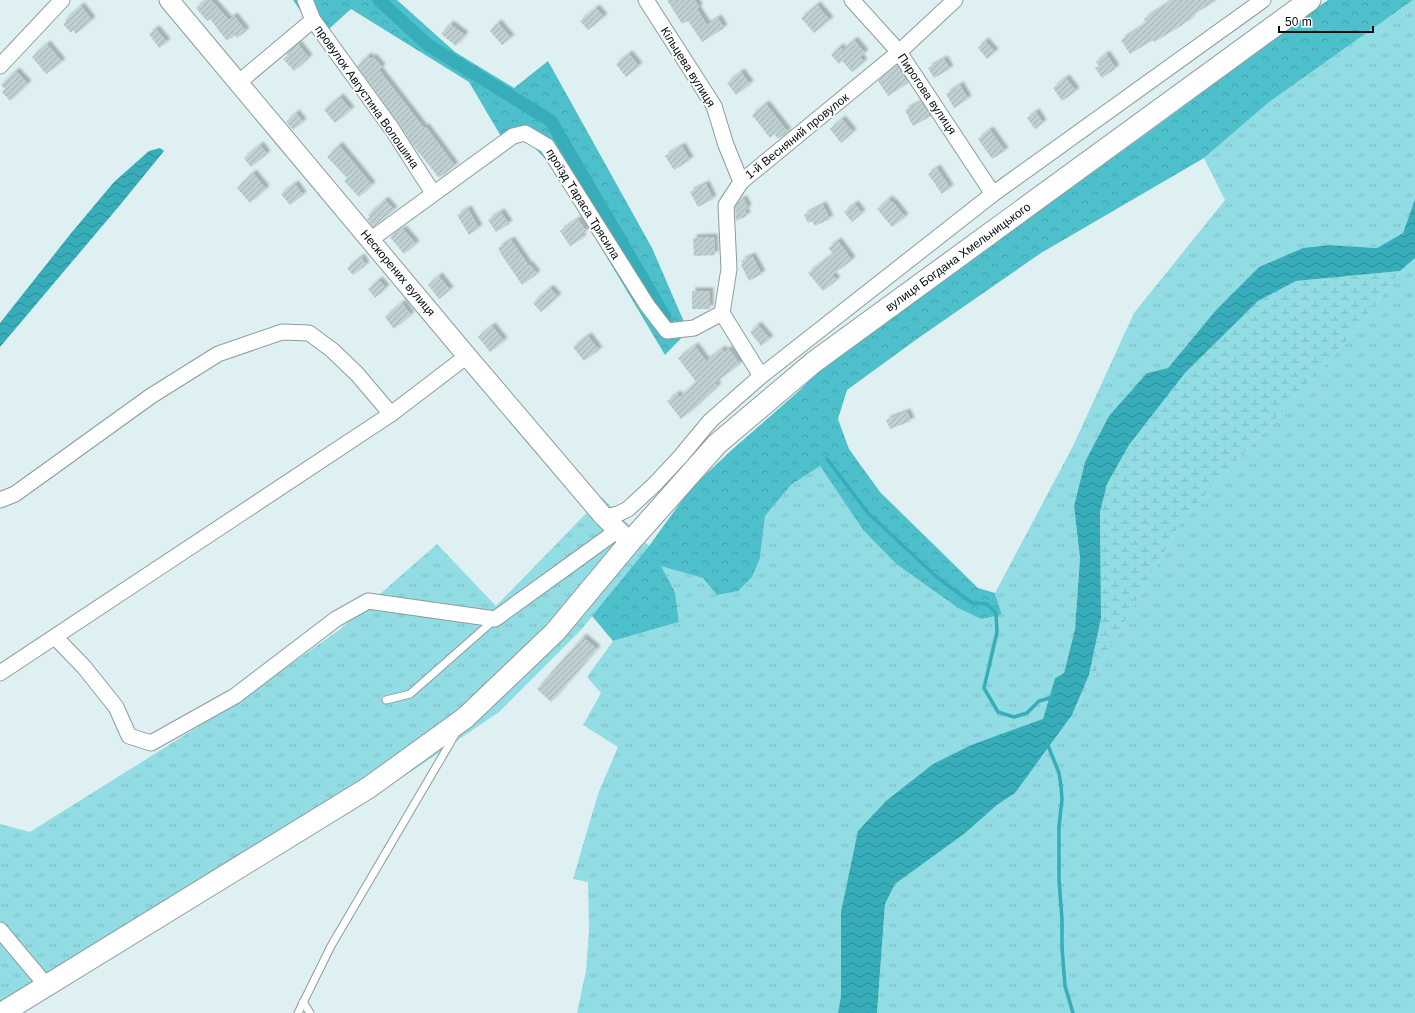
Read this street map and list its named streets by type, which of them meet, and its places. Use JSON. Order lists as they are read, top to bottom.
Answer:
{
  "streets": {
    "main road": ["вулиця Богдана Хмельницького"],
    "street": [
      "Кільцева вулиця",
      "Пирогова вулиця",
      "провулок Августина Волошина",
      "1-й Весняний провулок",
      "проїзд Тараса Трясила",
      "Нескорених вулиця"
    ]
  },
  "crossings": [
    ["Кільцева вулиця", "1-й Весняний провулок"],
    ["Пирогова вулиця", "1-й Весняний провулок"],
    ["провулок Августина Волошина", "проїзд Тараса Трясила"],
    ["1-й Весняний провулок", "проїзд Тараса Трясила"],
    ["проїзд Тараса Трясила", "Нескорених вулиця"],
    ["вулиця Богдана Хмельницького", "Нескорених вулиця"]
  ],
  "scale_bar": "50 m"
}
